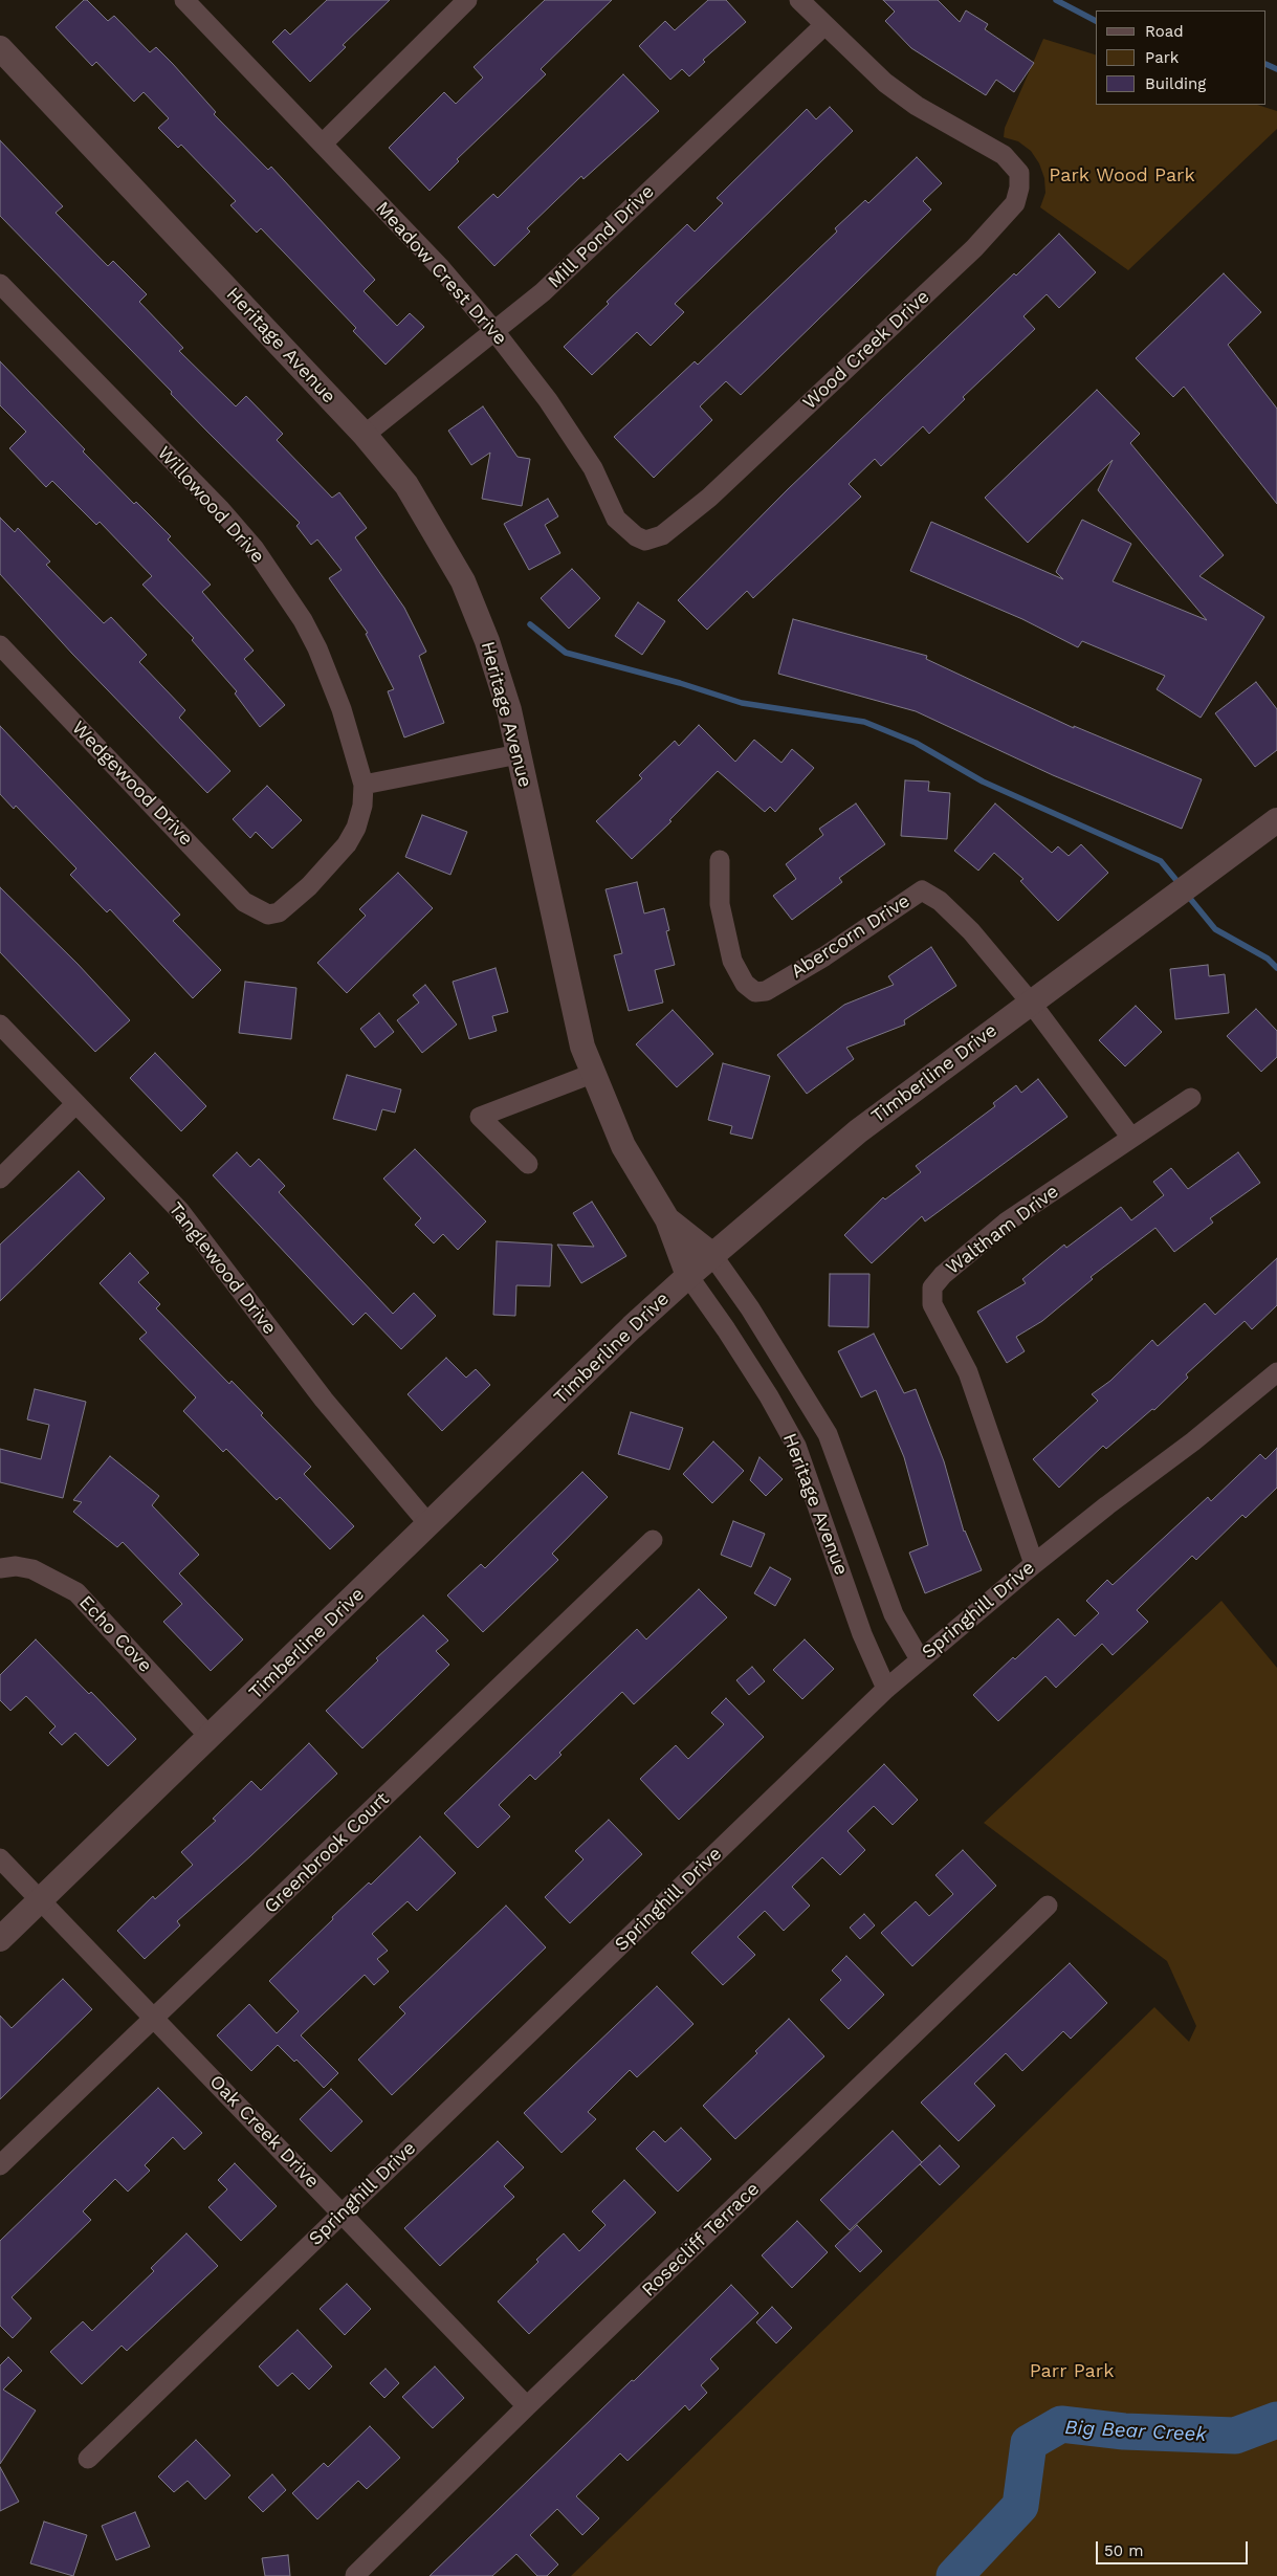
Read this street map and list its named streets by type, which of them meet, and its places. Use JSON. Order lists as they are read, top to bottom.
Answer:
{
  "streets": {
    "street": [
      "Mill Pond Drive",
      "Meadow Crest Drive",
      "Heritage Avenue",
      "Wood Creek Drive",
      "Willowood Drive",
      "Wedgewood Drive",
      "Abercorn Drive",
      "Timberline Drive",
      "Waltham Drive",
      "Tanglewood Drive",
      "Springhill Drive",
      "Echo Cove",
      "Greenbrook Court",
      "Oak Creek Drive",
      "Rosecliff Terrace"
    ]
  },
  "crossings": [
    ["Mill Pond Drive", "Meadow Crest Drive"],
    ["Mill Pond Drive", "Heritage Avenue"],
    ["Mill Pond Drive", "Wood Creek Drive"],
    ["Meadow Crest Drive", "Wood Creek Drive"],
    ["Heritage Avenue", "Timberline Drive"],
    ["Heritage Avenue", "Springhill Drive"],
    ["Willowood Drive", "Wedgewood Drive"],
    ["Abercorn Drive", "Timberline Drive"],
    ["Abercorn Drive", "Waltham Drive"],
    ["Timberline Drive", "Tanglewood Drive"],
    ["Timberline Drive", "Echo Cove"],
    ["Timberline Drive", "Oak Creek Drive"],
    ["Waltham Drive", "Springhill Drive"],
    ["Springhill Drive", "Oak Creek Drive"],
    ["Greenbrook Court", "Oak Creek Drive"],
    ["Oak Creek Drive", "Rosecliff Terrace"]
  ],
  "water": ["Big Bear Creek"],
  "parks": ["Park Wood Park", "Parr Park"],
  "legend": ["Road", "Park", "Building"],
  "scale_bar": "50 m"
}
